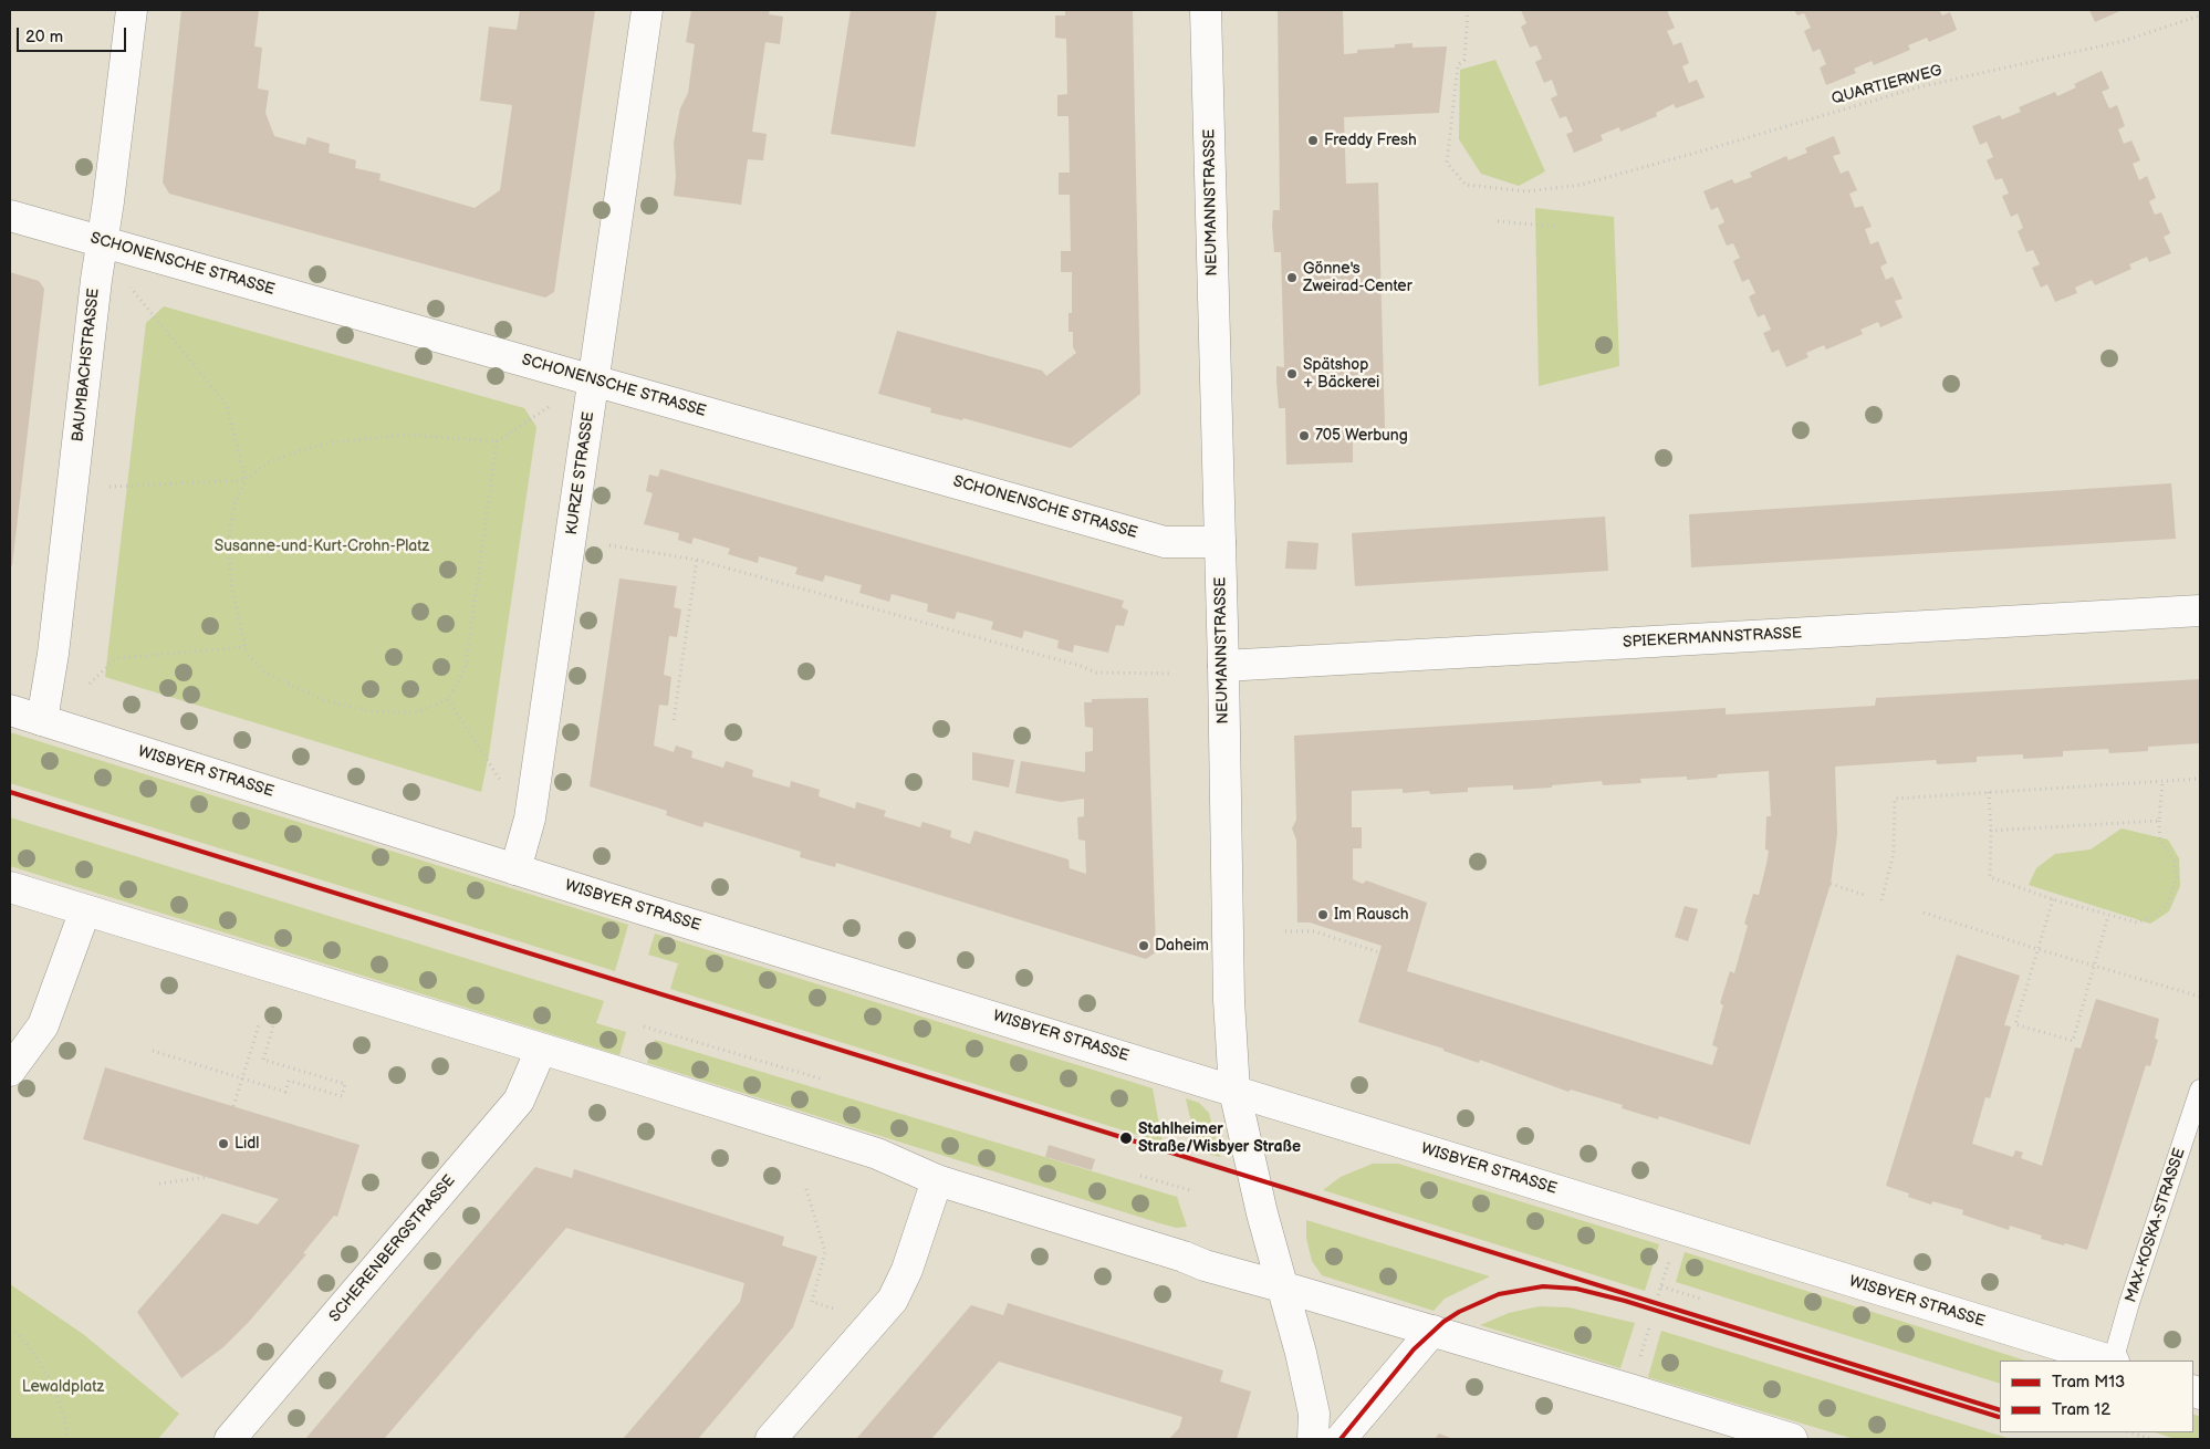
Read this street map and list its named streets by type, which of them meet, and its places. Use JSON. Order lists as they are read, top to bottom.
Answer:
{
  "streets": {
    "street": [
      "NEUMANNSTRASSE",
      "SCHONENSCHE STRASSE",
      "BAUMBACHSTRASSE",
      "KURZE STRASSE",
      "SPIEKERMANNSTRASSE",
      "WISBYER STRASSE",
      "SCHERENBERGSTRASSE"
    ],
    "lane": ["MAX-KOSKA-STRASSE"],
    "path": ["QUARTIERWEG"]
  },
  "crossings": [
    ["NEUMANNSTRASSE", "SCHONENSCHE STRASSE"],
    ["NEUMANNSTRASSE", "SPIEKERMANNSTRASSE"],
    ["NEUMANNSTRASSE", "WISBYER STRASSE"],
    ["SCHONENSCHE STRASSE", "BAUMBACHSTRASSE"],
    ["SCHONENSCHE STRASSE", "KURZE STRASSE"],
    ["BAUMBACHSTRASSE", "WISBYER STRASSE"],
    ["KURZE STRASSE", "WISBYER STRASSE"]
  ],
  "parks": ["Susanne-und-Kurt-Crohn-Platz", "Lewaldplatz"],
  "places": [
    "Freddy Fresh",
    "Gönne's Zweirad-Center",
    "Spätshop + Bäckerei",
    "705 Werbung",
    "Im Rausch",
    "Daheim",
    "Stahlheimer Straße/Wisbyer Straße",
    "Lidl"
  ],
  "lines": ["tram line M13", "tram line 12"],
  "legend": ["Tram M13", "Tram 12"],
  "scale_bar": "20 m"
}
